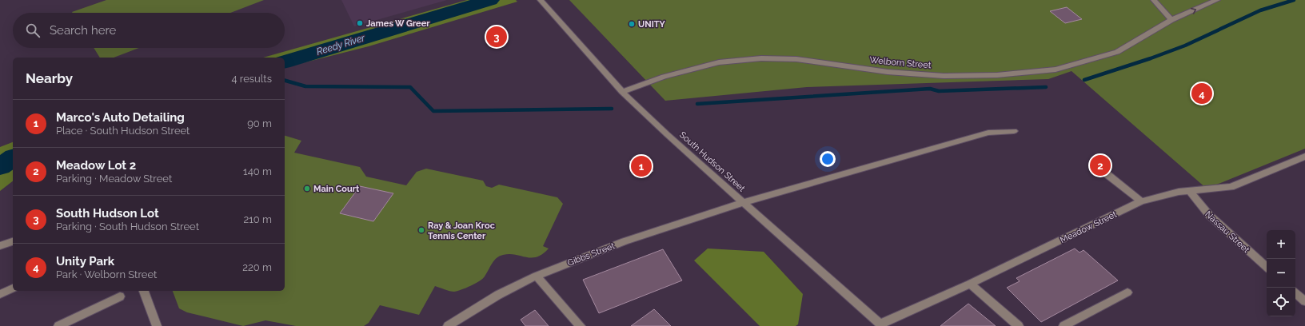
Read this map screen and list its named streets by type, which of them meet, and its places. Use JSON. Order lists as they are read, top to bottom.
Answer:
{
  "streets": {
    "street": [
      "Welborn Street",
      "South Hudson Street",
      "Meadow Street",
      "Nassau Street",
      "Gibbs Street"
    ]
  },
  "crossings": [
    ["Welborn Street", "South Hudson Street"],
    ["South Hudson Street", "Meadow Street"],
    ["South Hudson Street", "Gibbs Street"],
    ["Meadow Street", "Nassau Street"]
  ],
  "water": ["Reedy River"],
  "places": [
    "James W Greer",
    "UNITY",
    "Main Court",
    "Ray & Joan Kroc Tennis Center"
  ],
  "page": {
    "search": "Search here",
    "pins": [
      "3",
      "4",
      "2",
      "1"
    ],
    "heading": ["Nearby", "4 results"],
    "list": [
      {
        "mark": "1",
        "name": "Marco's Auto Detailing",
        "note": "Place · South Hudson Street",
        "value": "90 m"
      },
      {
        "mark": "2",
        "name": "Meadow Lot 2",
        "note": "Parking · Meadow Street",
        "value": "140 m"
      },
      {
        "mark": "3",
        "name": "South Hudson Lot",
        "note": "Parking · South Hudson Street",
        "value": "210 m"
      },
      {
        "mark": "4",
        "name": "Unity Park",
        "note": "Park · Welborn Street",
        "value": "220 m"
      }
    ],
    "map_buttons": ["+", "−"]
  }
}
